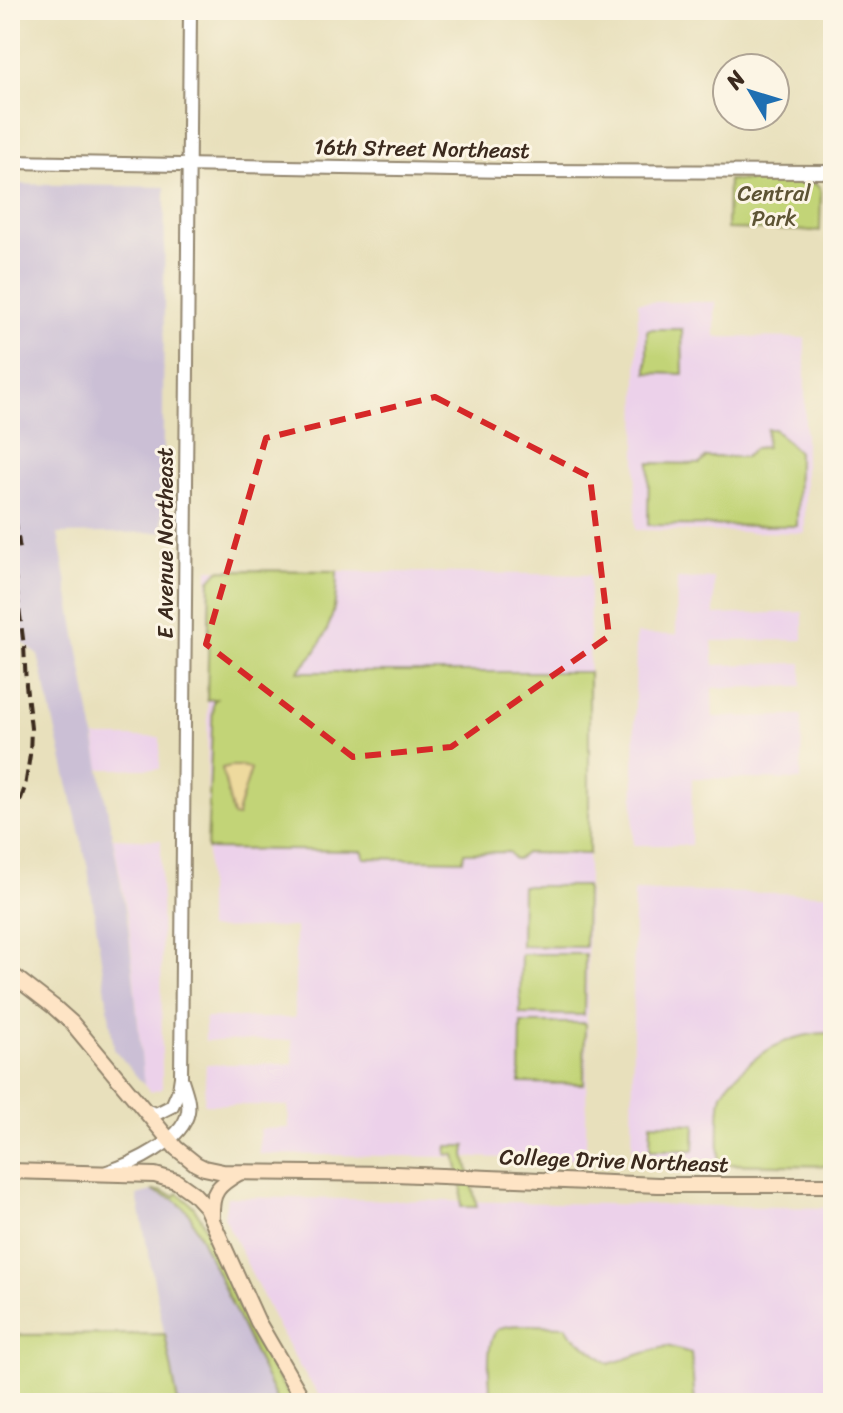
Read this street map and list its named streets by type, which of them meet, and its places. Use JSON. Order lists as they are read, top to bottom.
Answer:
{
  "streets": {
    "main road": ["College Drive Northeast"],
    "street": ["16th Street Northeast", "E Avenue Northeast"]
  },
  "crossings": [
    ["16th Street Northeast", "E Avenue Northeast"],
    ["E Avenue Northeast", "College Drive Northeast"]
  ],
  "parks": ["Central Park"],
  "north": "top left"
}
